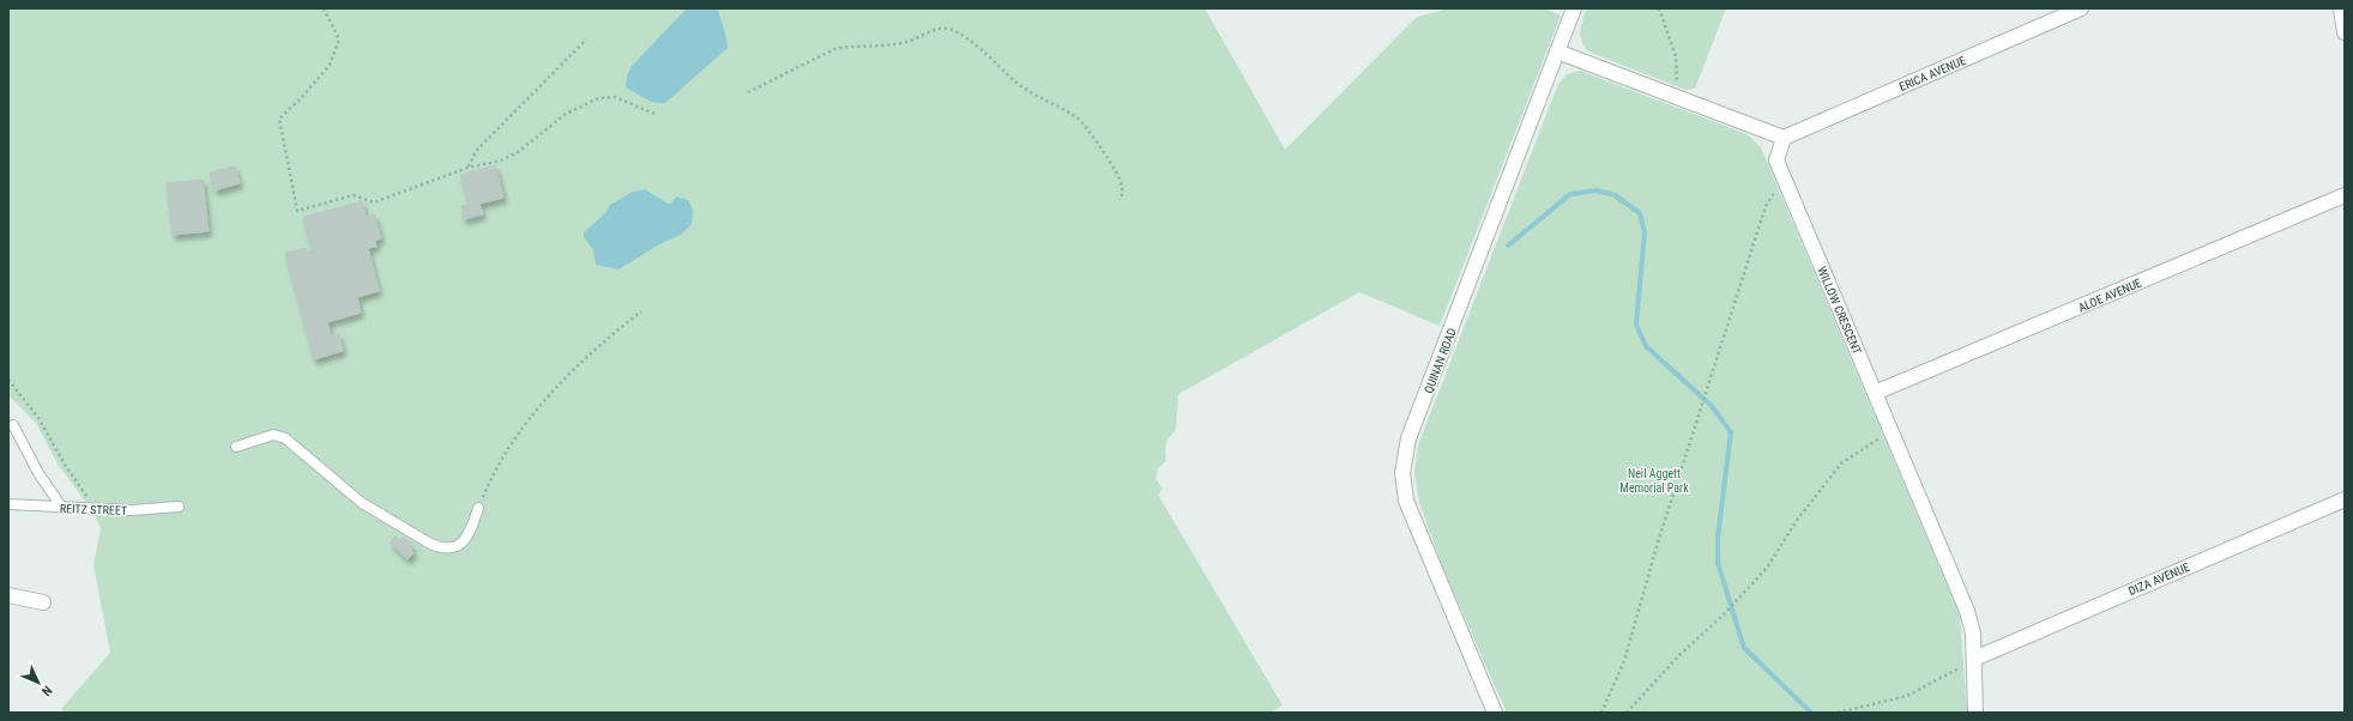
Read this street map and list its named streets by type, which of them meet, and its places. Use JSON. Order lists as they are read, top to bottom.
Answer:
{
  "streets": {
    "street": [
      "ERICA AVENUE",
      "ALOE AVENUE",
      "WILLOW CRESCENT",
      "QUINAN ROAD",
      "DIZA AVENUE"
    ],
    "lane": ["REITZ STREET"]
  },
  "crossings": [
    ["ERICA AVENUE", "WILLOW CRESCENT"],
    ["ALOE AVENUE", "WILLOW CRESCENT"],
    ["WILLOW CRESCENT", "DIZA AVENUE"]
  ],
  "parks": ["Neil Aggett Memorial Park"],
  "north": "bottom right"
}
